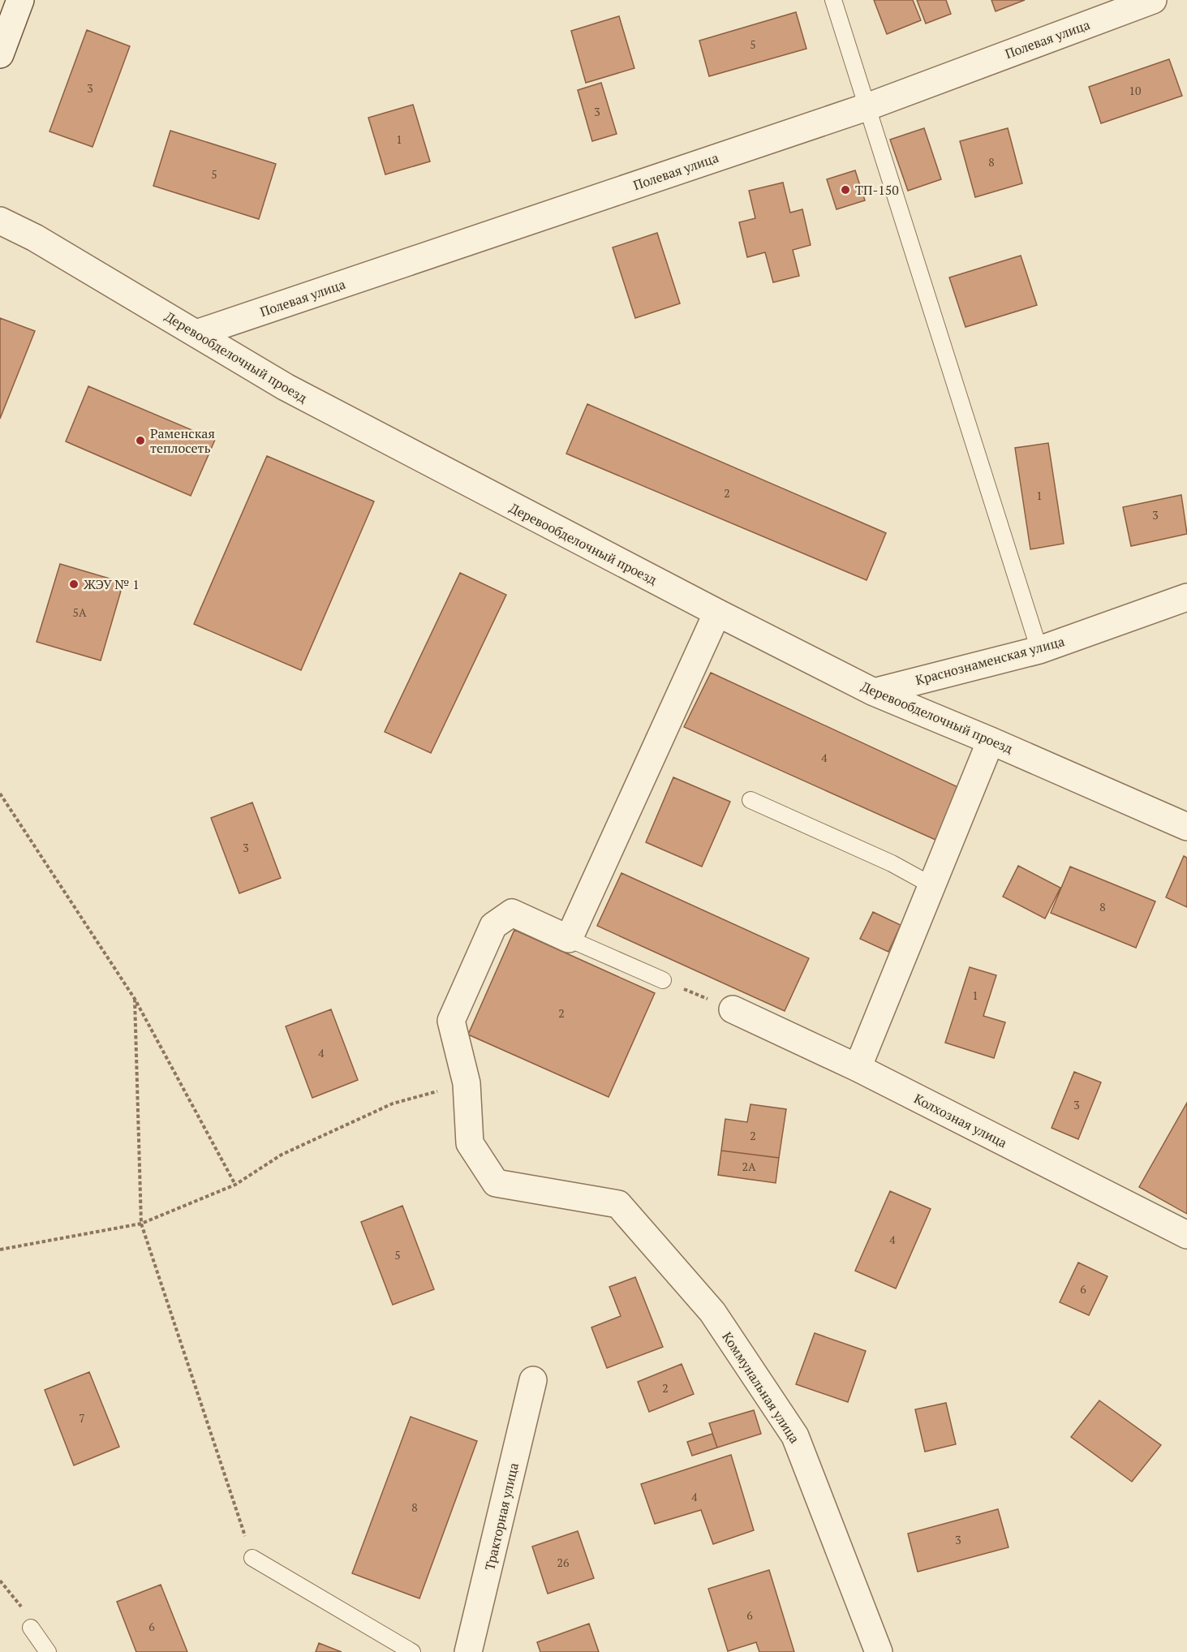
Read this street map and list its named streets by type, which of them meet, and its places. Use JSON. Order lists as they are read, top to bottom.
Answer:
{
  "streets": {
    "street": [
      "Полевая улица",
      "Деревообделочный проезд",
      "Краснознаменская улица",
      "Колхозная улица",
      "Коммунальная улица",
      "Тракторная улица"
    ]
  },
  "crossings": [
    ["Полевая улица", "Деревообделочный проезд"],
    ["Деревообделочный проезд", "Краснознаменская улица"]
  ],
  "places": ["ТП-150", "Раменская теплосеть", "ЖЭУ № 1"],
  "house_numbers": [
    "5",
    "3",
    "10",
    "3",
    "1",
    "8",
    "5",
    "2",
    "1",
    "3",
    "5А",
    "4",
    "3",
    "8",
    "1",
    "2",
    "4",
    "3",
    "2",
    "2А",
    "4",
    "5",
    "6",
    "2",
    "7",
    "4",
    "8",
    "3",
    "26",
    "6",
    "6"
  ]
}
